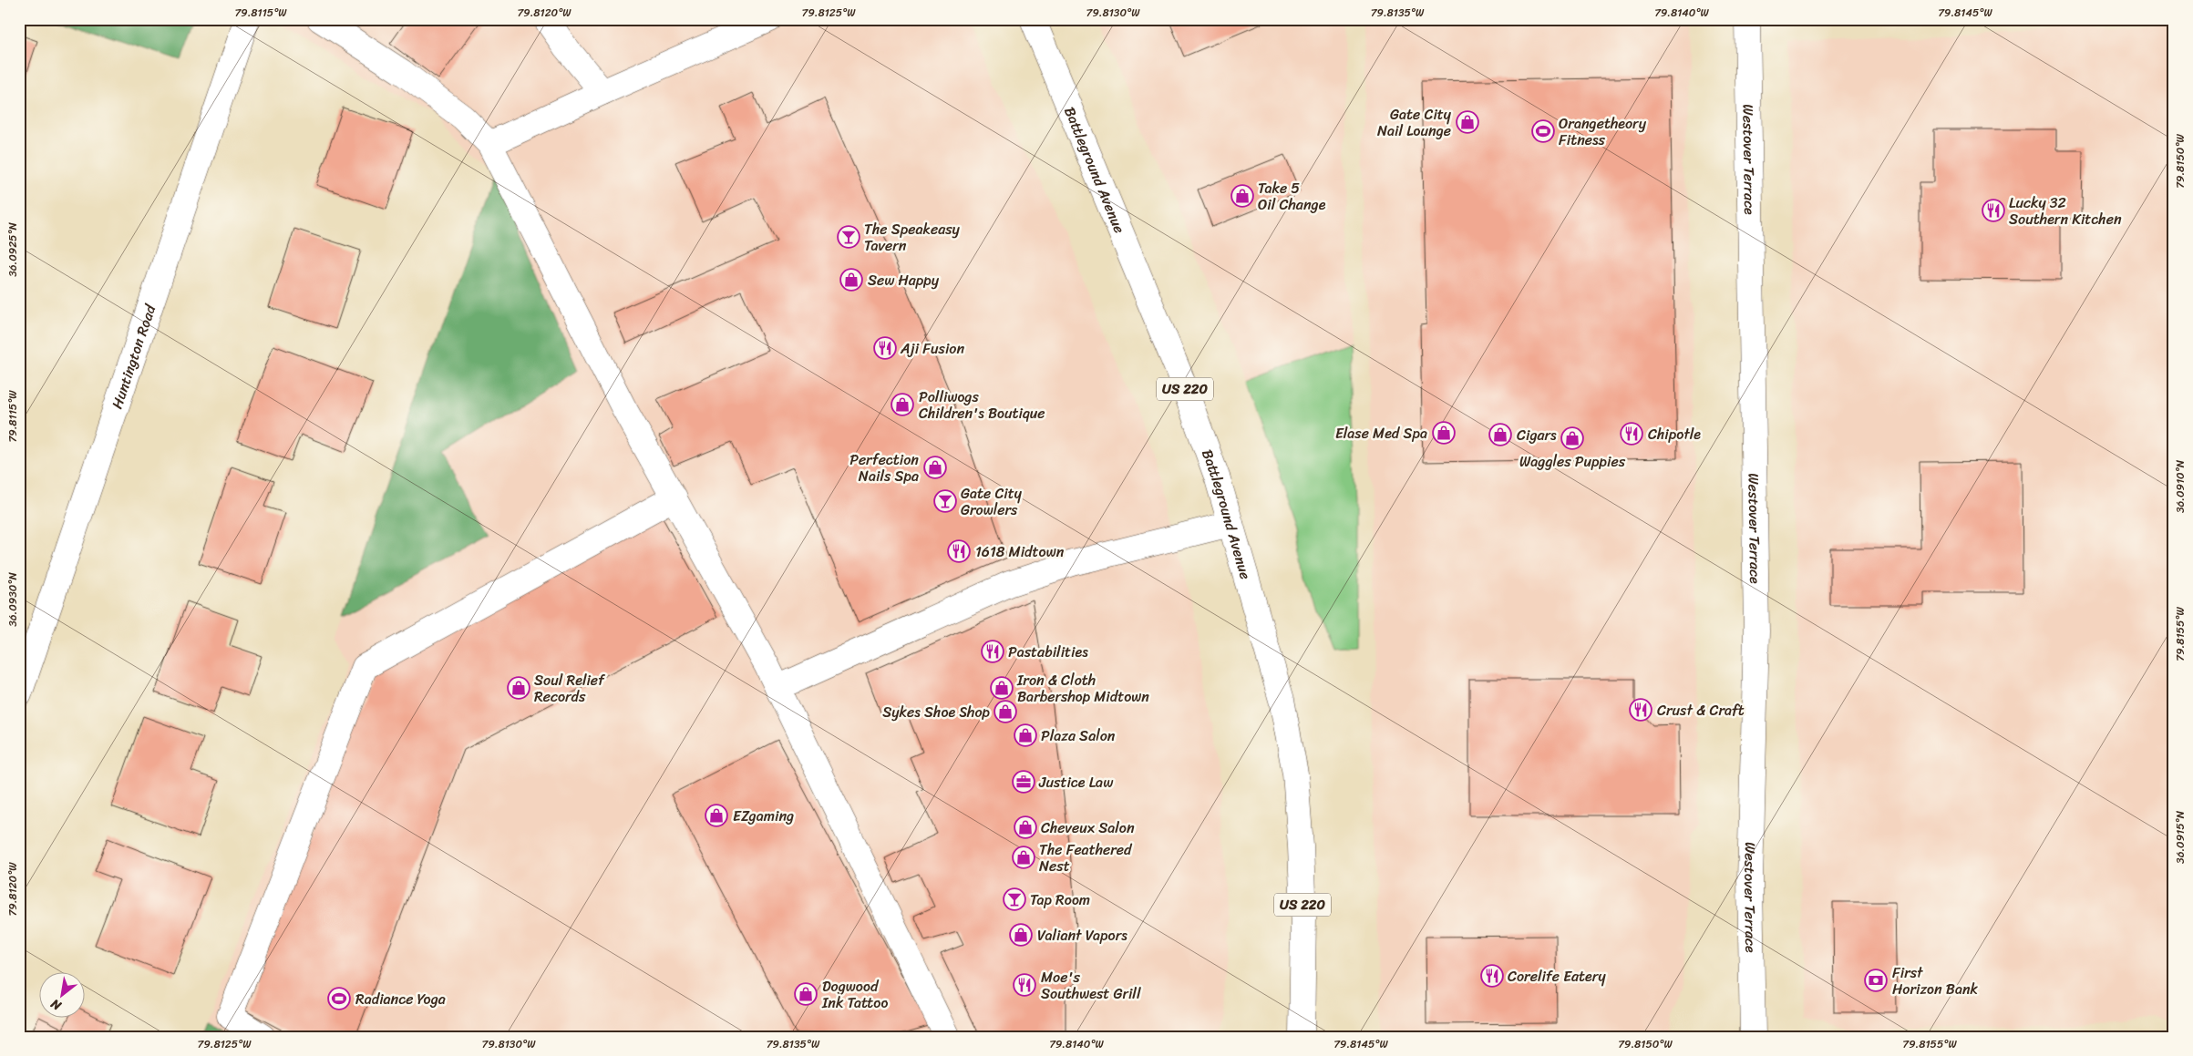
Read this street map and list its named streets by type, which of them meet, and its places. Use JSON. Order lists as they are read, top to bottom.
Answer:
{
  "streets": {
    "main road": [
      "Westover Terrace",
      "Battleground Avenue",
      "Huntington Road",
      "US 220"
    ]
  },
  "places": {
    "shop": [
      "Gate City Nail Lounge",
      "Take 5 Oil Change",
      "Sew Happy",
      "Polliwogs Children's Boutique",
      "Elase Med Spa",
      "Cigars",
      "Waggles Puppies",
      "Perfection Nails Spa",
      "Soul Relief Records",
      "Iron & Cloth Barbershop Midtown",
      "Sykes Shoe Shop",
      "Plaza Salon",
      "EZgaming",
      "Cheveux Salon",
      "The Feathered Nest",
      "Valiant Vapors",
      "Dogwood Ink Tattoo"
    ],
    "sports": ["Orangetheory Fitness", "Radiance Yoga"],
    "restaurant": [
      "Lucky 32 Southern Kitchen",
      "Aji Fusion",
      "Chipotle",
      "1618 Midtown",
      "Pastabilities",
      "Crust & Craft",
      "Corelife Eatery",
      "Moe's Southwest Grill"
    ],
    "bar": ["The Speakeasy Tavern", "Gate City Growlers", "Tap Room"],
    "office": ["Justice Law"],
    "bank": ["First Horizon Bank"]
  },
  "north": "bottom left",
  "coordinates": [
    "79.8115°W",
    "79.8120°W",
    "79.8125°W",
    "79.8130°W",
    "79.8135°W",
    "79.8140°W",
    "79.8145°W",
    "79.8150°W",
    "36.0925°N",
    "36.0910°N",
    "36.0930°N",
    "79.8155°W",
    "36.0915°N"
  ]
}
